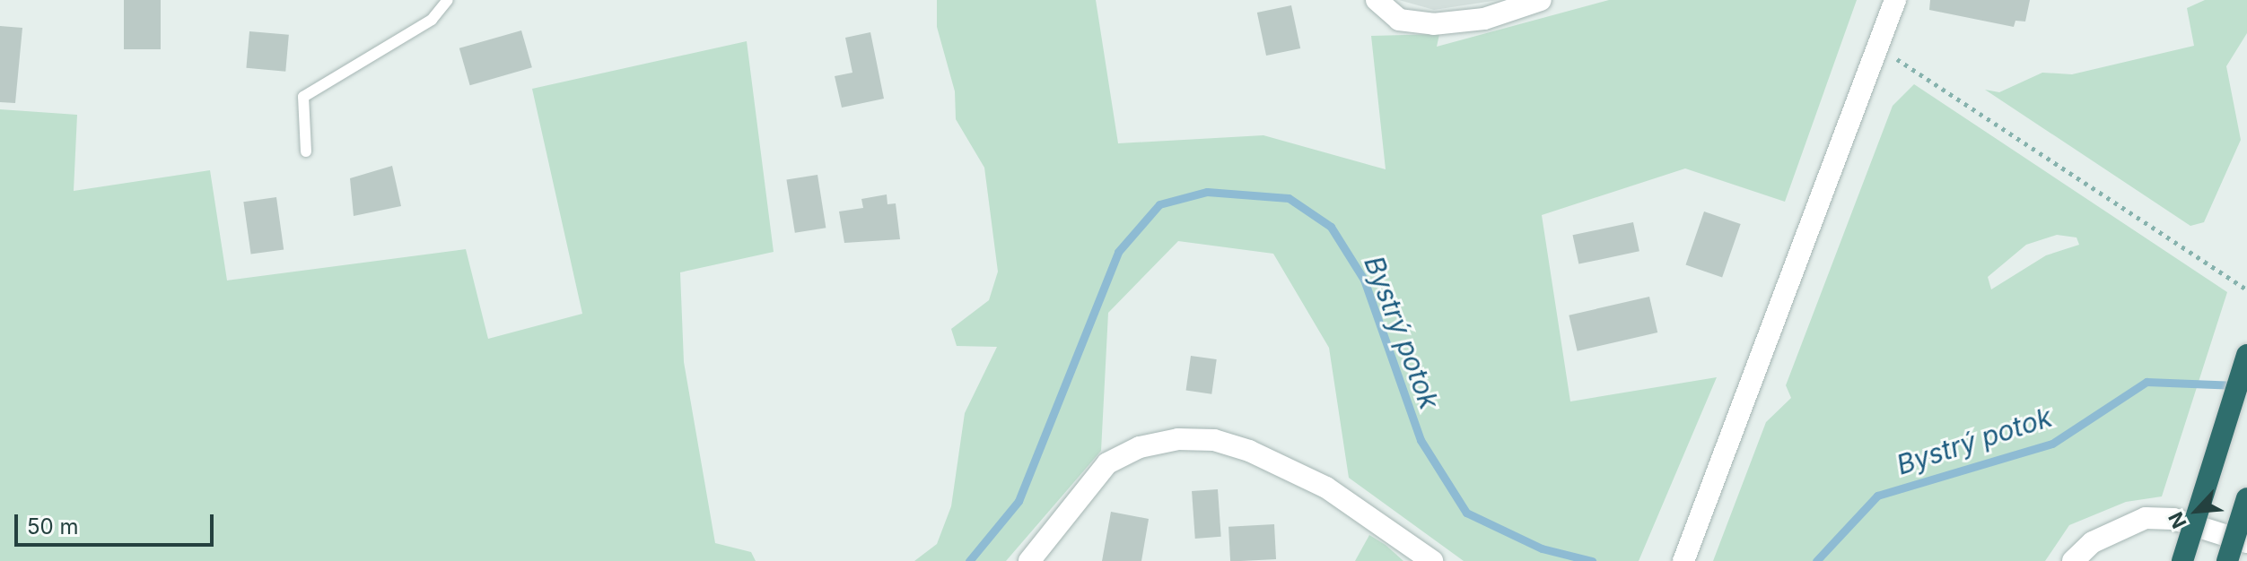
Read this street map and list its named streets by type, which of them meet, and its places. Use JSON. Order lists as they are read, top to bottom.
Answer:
{
  "water": ["Bystrý potok"],
  "scale_bar": "50 m",
  "north": "bottom left"
}
